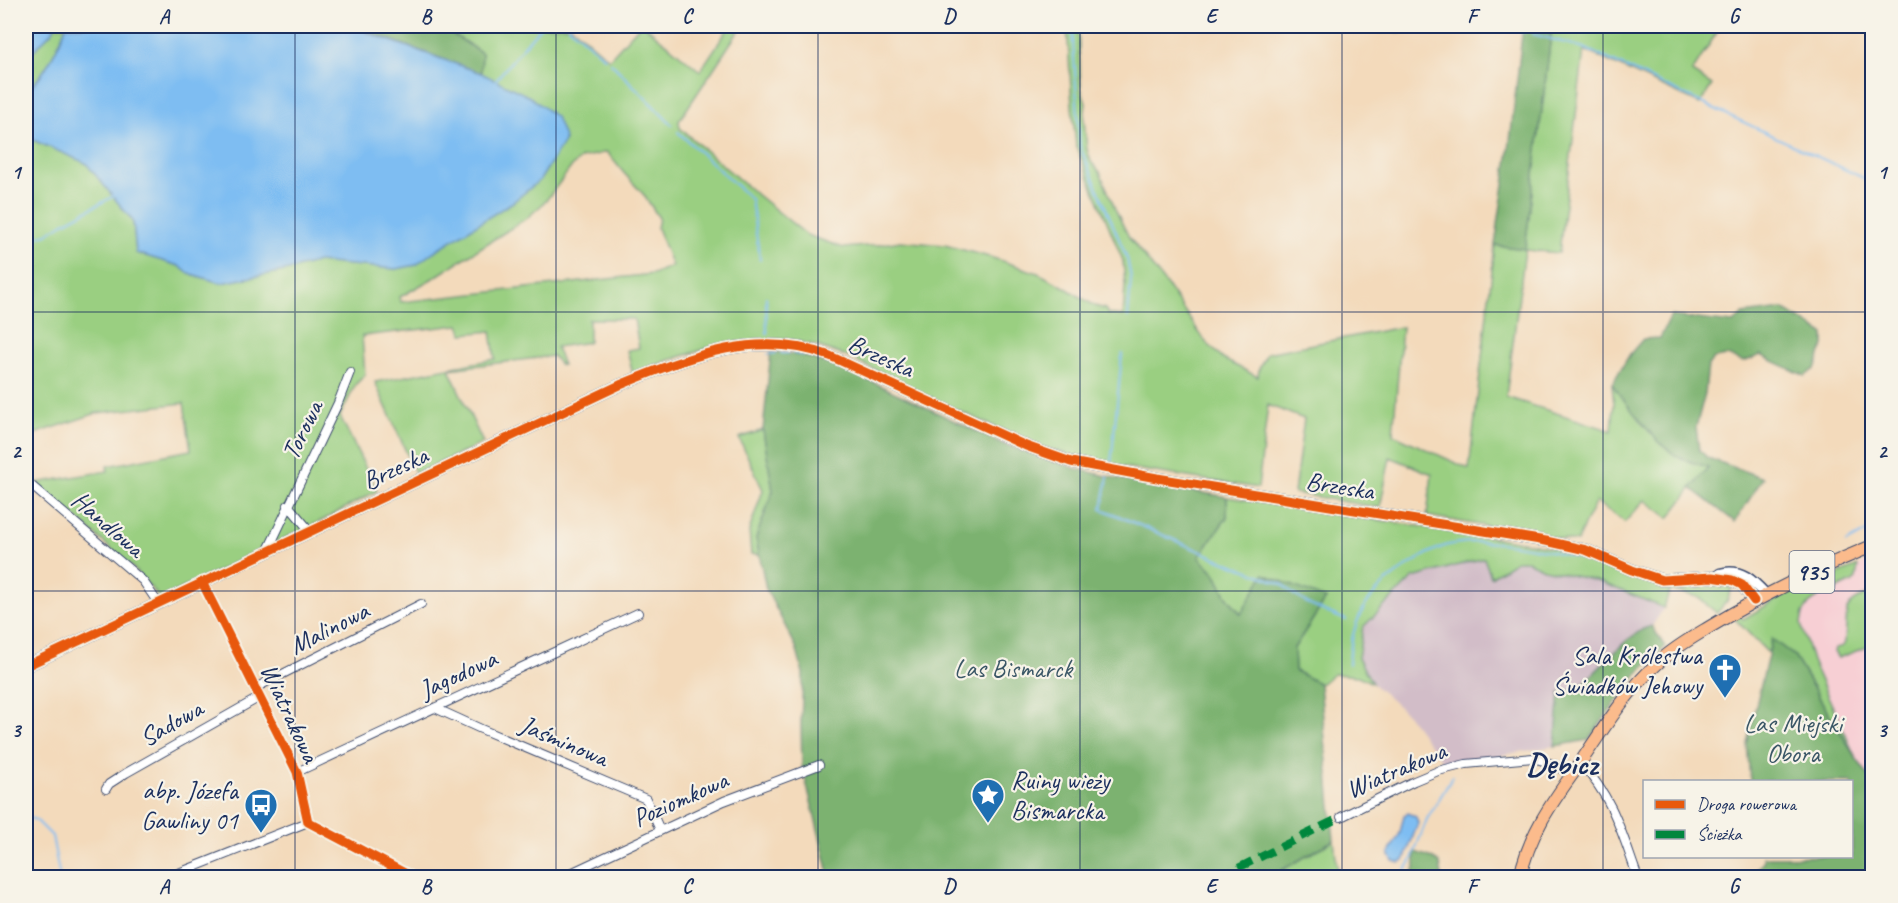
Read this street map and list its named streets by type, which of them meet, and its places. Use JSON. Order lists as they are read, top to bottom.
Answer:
{
  "streets": {
    "main road": ["935"],
    "street": [
      "Brzeska",
      "Torowa",
      "Handlowa",
      "Malinowa",
      "Jagodowa",
      "Wiatrakowa",
      "Sadowa",
      "Jaśminowa",
      "Poziomkowa"
    ]
  },
  "crossings": [
    ["Brzeska", "Torowa"],
    ["Brzeska", "Handlowa"],
    ["Brzeska", "935"],
    ["Brzeska", "Wiatrakowa"],
    ["935", "Wiatrakowa"],
    ["Malinowa", "Wiatrakowa"],
    ["Malinowa", "Sadowa"],
    ["Jagodowa", "Wiatrakowa"],
    ["Jagodowa", "Jaśminowa"],
    ["Wiatrakowa", "Sadowa"],
    ["Jaśminowa", "Poziomkowa"]
  ],
  "districts": ["Dębicz"],
  "parks": ["Las Bismarck", "Las Miejski Obora"],
  "places": {
    "church": ["Sala Królestwa Świadków Jehowy"],
    "place": ["Ruiny wieży Bismarcka"],
    "bus stop": ["abp. Józefa Gawliny 01"]
  },
  "legend": ["Droga rowerowa", "Ścieżka"],
  "grid": {
    "columns": [
      "A",
      "B",
      "C",
      "D",
      "E",
      "F",
      "G"
    ],
    "rows": ["1", "2", "3"]
  }
}
